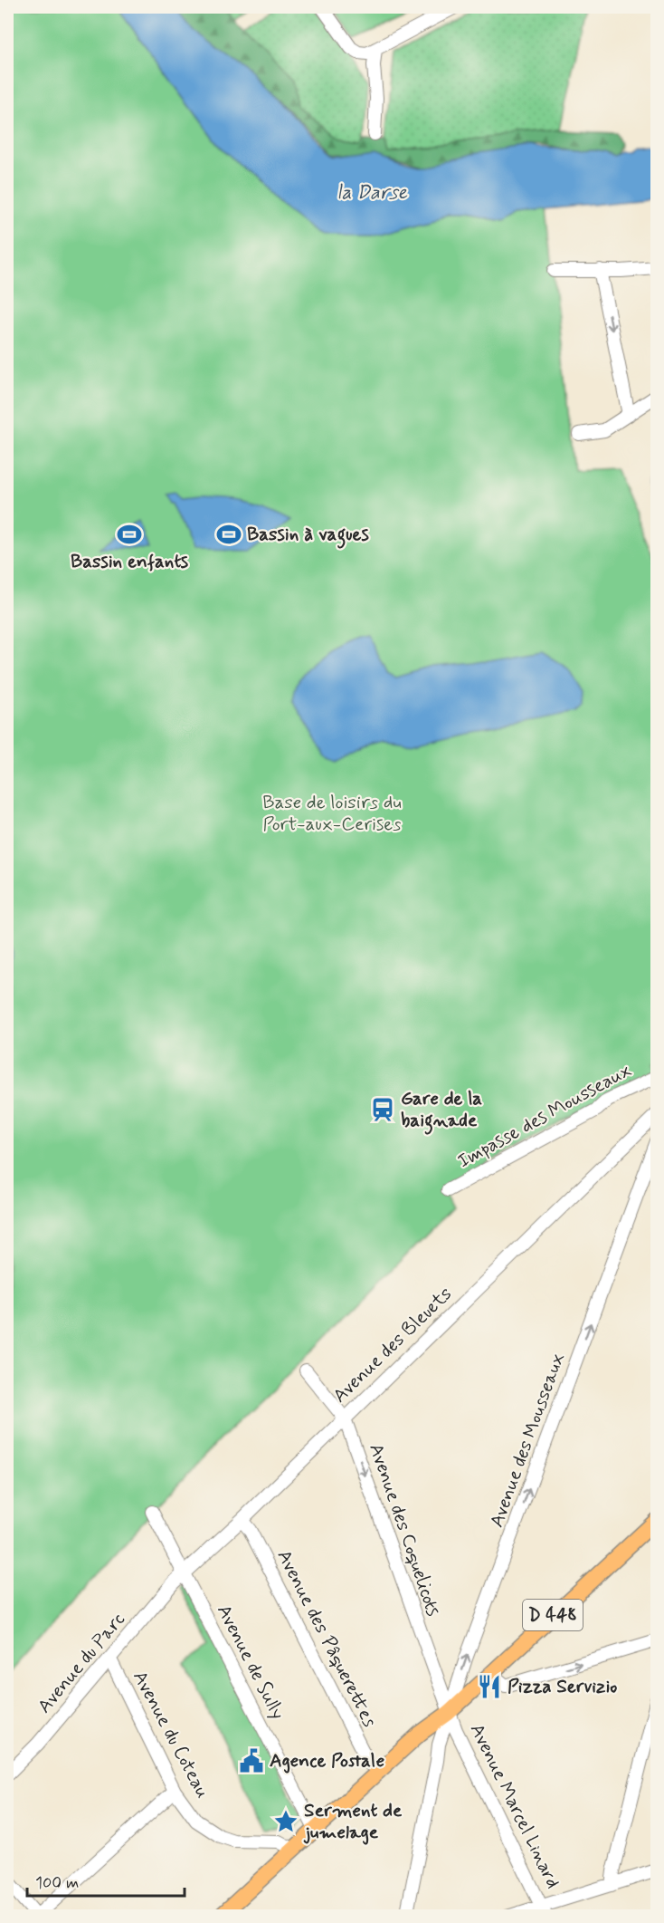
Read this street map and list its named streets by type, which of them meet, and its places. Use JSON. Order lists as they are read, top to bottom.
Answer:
{
  "streets": {
    "main road": ["D 448"],
    "street": [
      "Impasse des Mousseaux",
      "Avenue des Bleuets",
      "Avenue des Mousseaux",
      "Avenue des Coquelicots",
      "Avenue des Pâquerettes",
      "Avenue de Sully",
      "Avenue du Parc",
      "Avenue du Coteau",
      "Avenue Marcel Linard"
    ]
  },
  "crossings": [
    ["Avenue des Bleuets", "Avenue des Coquelicots"],
    ["Avenue des Bleuets", "Avenue des Pâquerettes"],
    ["Avenue des Bleuets", "Avenue de Sully"],
    ["Avenue des Bleuets", "Avenue du Parc"],
    ["Avenue des Mousseaux", "Avenue des Coquelicots"],
    ["Avenue des Mousseaux", "D 448"],
    ["Avenue des Mousseaux", "Avenue Marcel Linard"],
    ["Avenue des Coquelicots", "D 448"],
    ["Avenue des Coquelicots", "Avenue Marcel Linard"],
    ["D 448", "Avenue des Pâquerettes"],
    ["D 448", "Avenue de Sully"],
    ["D 448", "Avenue du Coteau"],
    ["D 448", "Avenue Marcel Linard"],
    ["Avenue de Sully", "Avenue du Parc"],
    ["Avenue du Parc", "Avenue du Coteau"]
  ],
  "one_way": ["Avenue des Mousseaux", "Avenue des Coquelicots"],
  "water": ["la Darse"],
  "parks": ["Base de loisirs du Port-aux-Cerises"],
  "places": {
    "sports": ["Bassin enfants", "Bassin à vagues"],
    "station": ["Gare de la baignade"],
    "restaurant": ["Pizza Servizio"],
    "public building": ["Agence Postale"],
    "place": ["Serment de jumelage"]
  },
  "scale_bar": "100 m"
}
